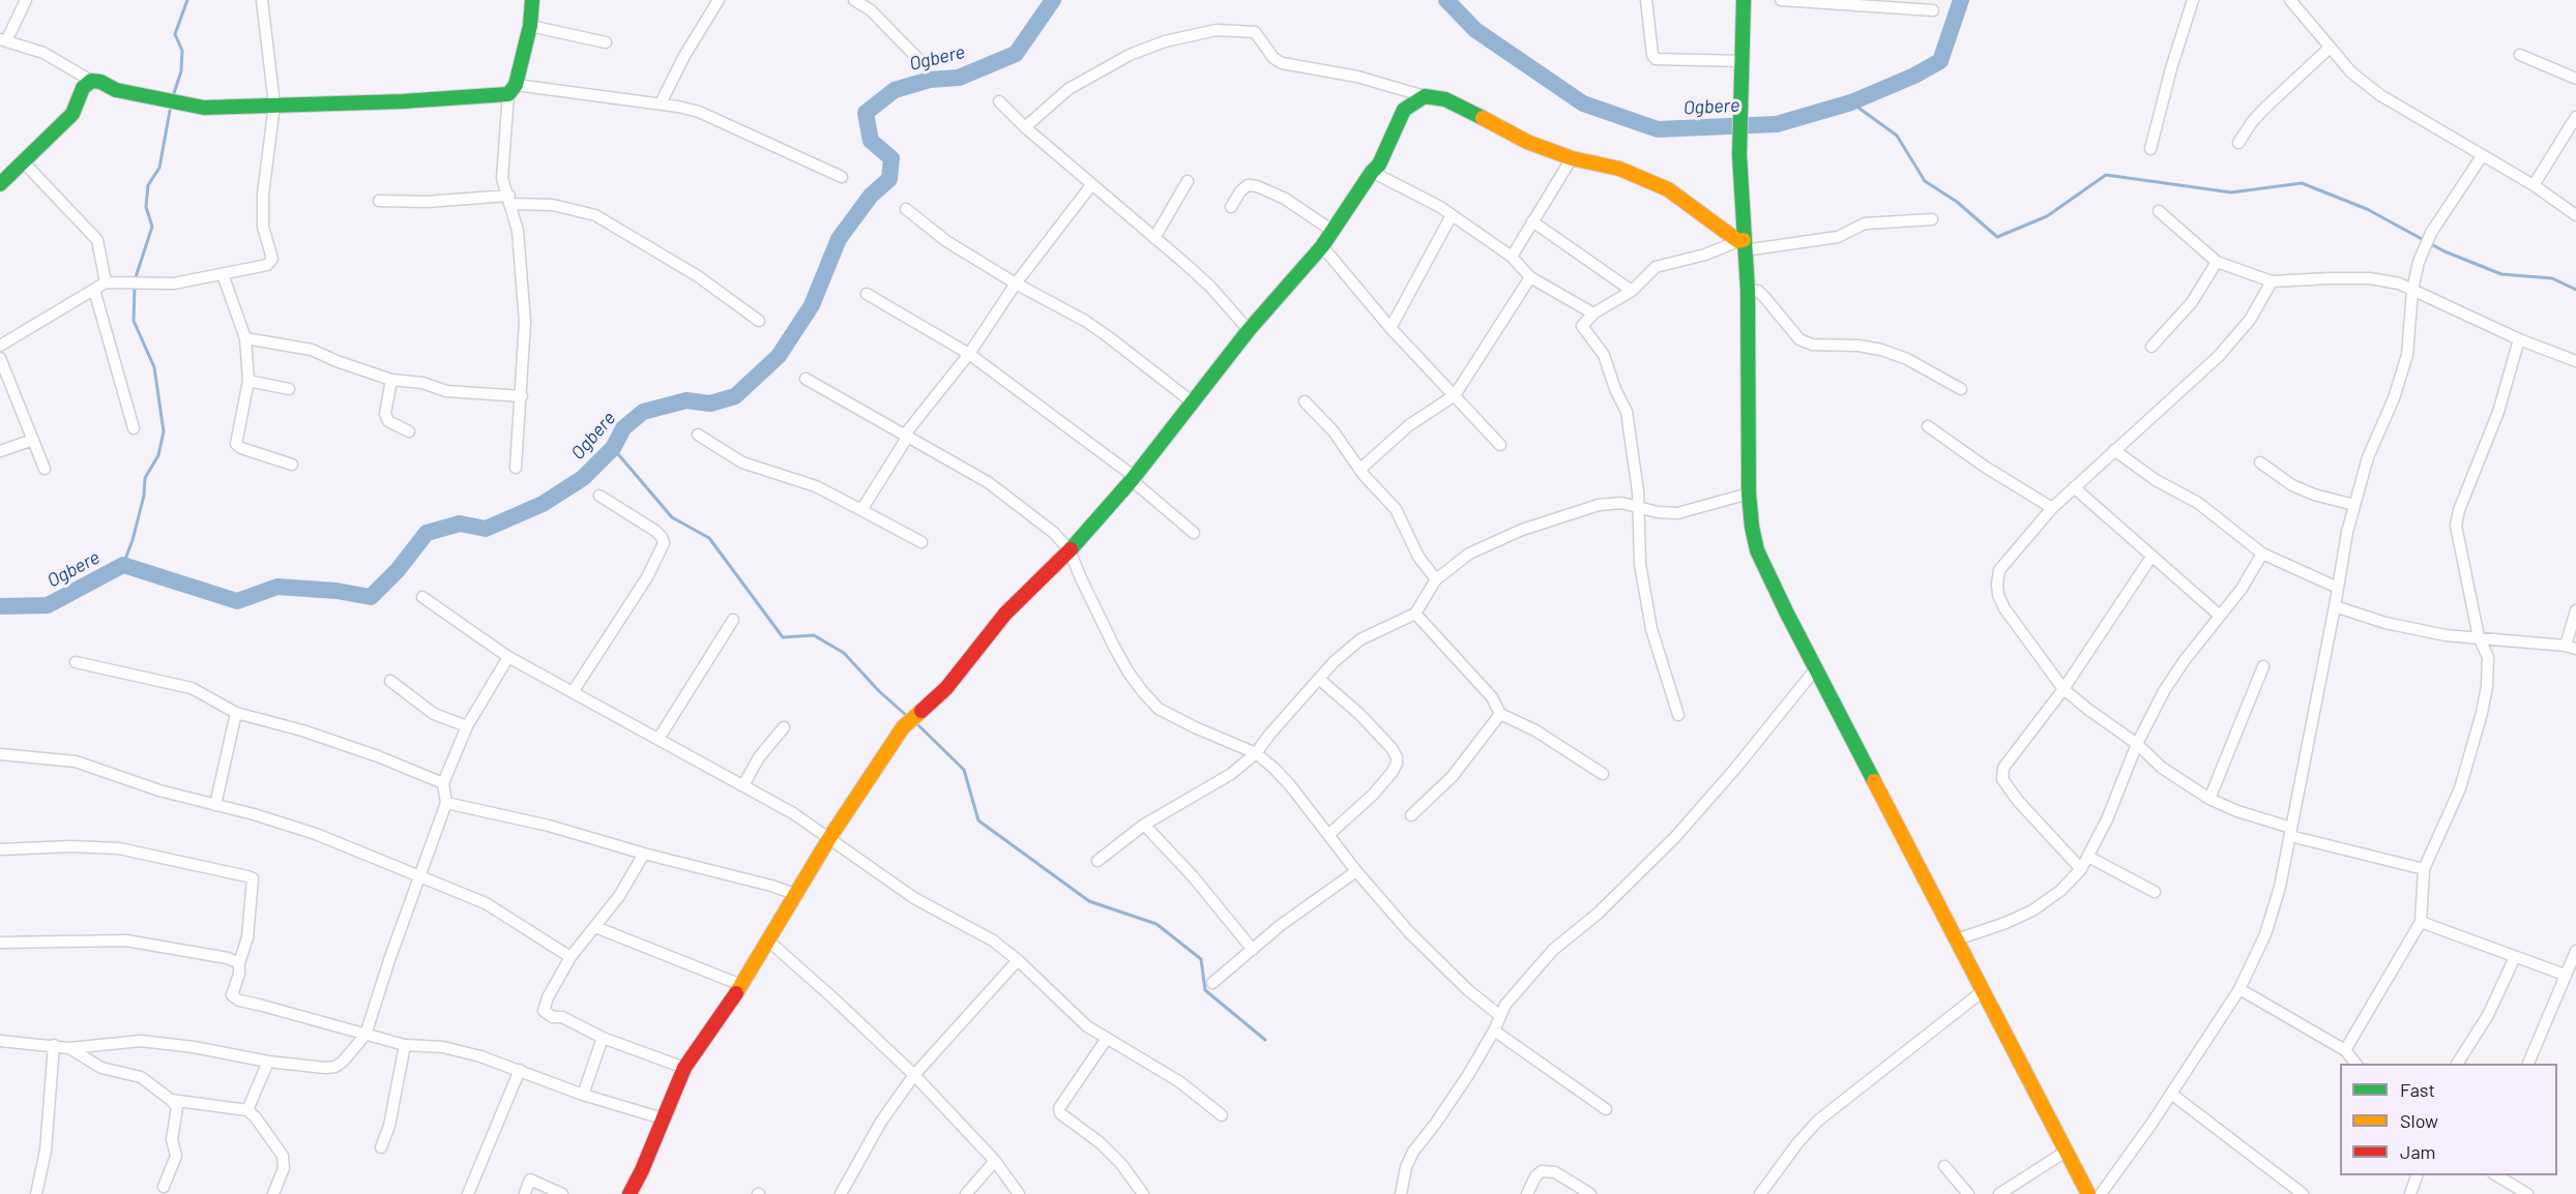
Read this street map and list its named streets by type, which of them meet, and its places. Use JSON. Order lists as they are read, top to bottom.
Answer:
{
  "water": ["Ogbere"],
  "legend": ["Fast", "Slow", "Jam"]
}
